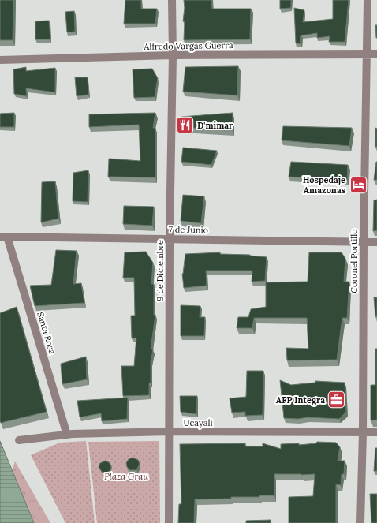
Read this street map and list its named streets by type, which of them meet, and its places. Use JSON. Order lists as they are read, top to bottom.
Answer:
{
  "streets": {
    "street": [
      "Alfredo Vargas Guerra",
      "7 de Junio",
      "Coronel Portillo",
      "9 de Diciembre",
      "Santa Rosa",
      "Ucayali"
    ]
  },
  "crossings": [
    ["Alfredo Vargas Guerra", "Coronel Portillo"],
    ["Alfredo Vargas Guerra", "9 de Diciembre"],
    ["7 de Junio", "Coronel Portillo"],
    ["7 de Junio", "9 de Diciembre"],
    ["7 de Junio", "Santa Rosa"],
    ["Coronel Portillo", "Ucayali"],
    ["9 de Diciembre", "Ucayali"],
    ["Santa Rosa", "Ucayali"]
  ],
  "parks": ["Plaza Grau"],
  "places": {
    "restaurant": ["D'mimar"],
    "hotel": ["Hospedaje Amazonas"],
    "office": ["AFP Integra"]
  }
}
